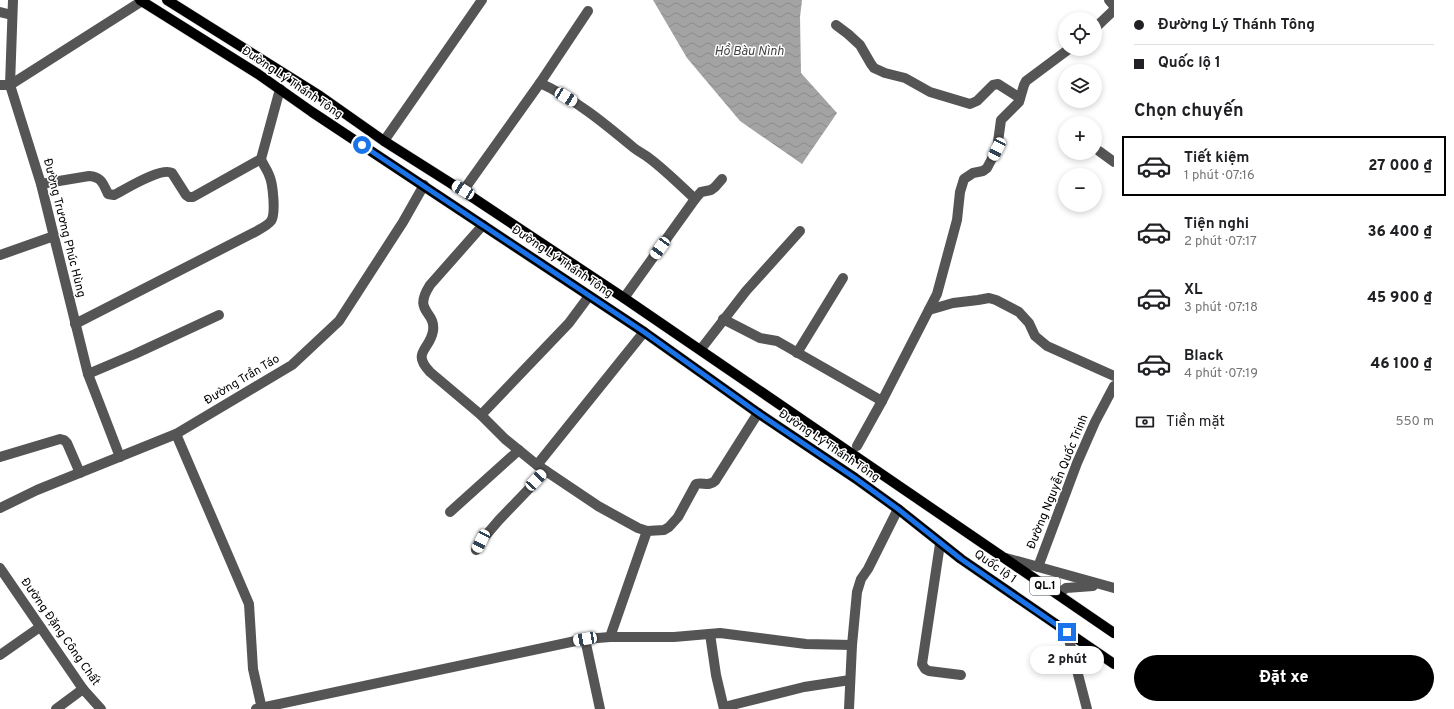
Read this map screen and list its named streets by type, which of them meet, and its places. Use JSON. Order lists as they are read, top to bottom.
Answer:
{
  "streets": {
    "main road": ["Đường Lý Thánh Tông", "Quốc lộ 1", "QL.1"],
    "street": [
      "Đường Trương Phúc Hùng",
      "Đường Trần Táo",
      "Đường Nguyễn Quốc Trinh",
      "Đường Đặng Công Chất"
    ]
  },
  "crossings": [
    ["Đường Lý Thánh Tông", "Đường Trần Táo"],
    ["Đường Lý Thánh Tông", "Quốc lộ 1"],
    ["Đường Trương Phúc Hùng", "Đường Trần Táo"]
  ],
  "water": ["Hồ Bàu Nình"],
  "page": {
    "banner": ["Đường Lý Thánh Tông", "Quốc lộ 1"],
    "map_buttons": ["+", "−"],
    "heading": "Chọn chuyến",
    "list": [
      {
        "name": "Tiết kiệm",
        "note": "1 phút · 07:16",
        "value": "27 000 ₫"
      },
      {
        "name": "Tiện nghi",
        "note": "2 phút · 07:17",
        "value": "36 400 ₫"
      },
      {
        "name": "XL",
        "note": "3 phút · 07:18",
        "value": "45 900 ₫"
      },
      {
        "name": "Black",
        "note": "4 phút · 07:19",
        "value": "46 100 ₫"
      }
    ],
    "pay": ["Tiền mặt", "550 m"],
    "bubble": "2 phút",
    "buttons": "Đặt xe"
  }
}
